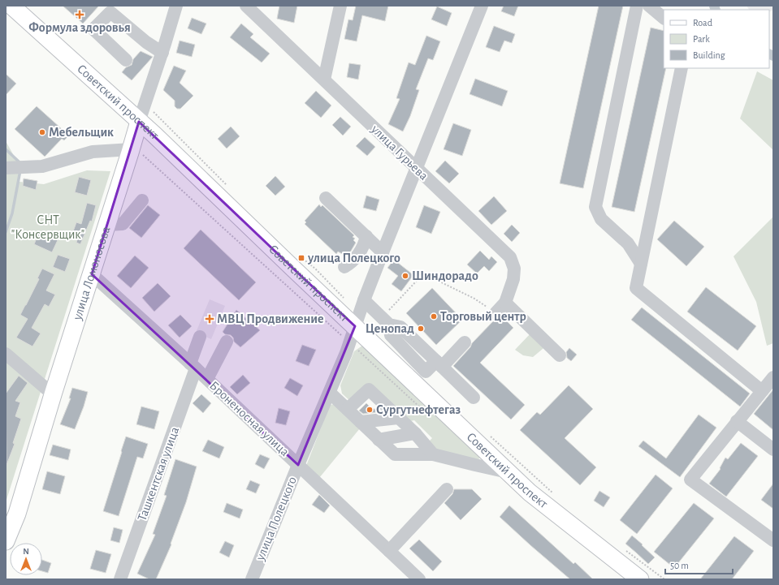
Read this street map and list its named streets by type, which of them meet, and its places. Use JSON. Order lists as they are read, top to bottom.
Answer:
{
  "streets": {
    "main road": ["Советский проспект", "улица Ломоносова"],
    "street": [
      "улица Гурьева",
      "Броненосная улица",
      "Ташкентская улица",
      "улица Полецкого"
    ]
  },
  "crossings": [
    ["Советский проспект", "улица Ломоносова"],
    ["Советский проспект", "улица Полецкого"],
    ["улица Гурьева", "улица Полецкого"],
    ["улица Ломоносова", "Броненосная улица"],
    ["Броненосная улица", "Ташкентская улица"],
    ["Броненосная улица", "улица Полецкого"]
  ],
  "parks": ["СНТ \"Консервщик\""],
  "places": {
    "health": ["Формула здоровья", "МВЦ Продвижение"],
    "other": [
      "Мебельщик",
      "Шиндорадо",
      "Торговый центр",
      "Ценопад",
      "Сургутнефтегаз"
    ],
    "transit": ["улица Полецкого"]
  },
  "legend": ["Road", "Park", "Building"],
  "scale_bar": "50 m",
  "north": "top"
}
